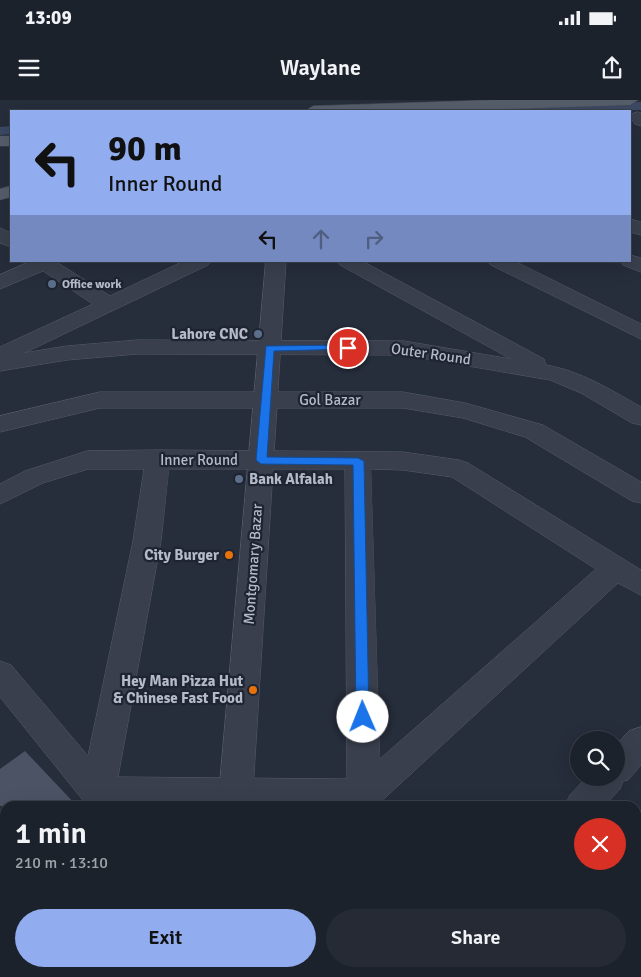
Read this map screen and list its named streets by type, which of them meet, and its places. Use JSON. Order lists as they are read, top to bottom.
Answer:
{
  "streets": {
    "street": [
      "Outer Round",
      "Gol Bazar",
      "Inner Round",
      "Montgomary Bazar"
    ]
  },
  "crossings": [
    ["Outer Round", "Montgomary Bazar"],
    ["Gol Bazar", "Montgomary Bazar"],
    ["Inner Round", "Montgomary Bazar"]
  ],
  "places": [
    "Office work",
    "Lahore CNC",
    "Bank Alfalah",
    "City Burger",
    "Hey Man Pizza Hut & Chinese Fast Food"
  ],
  "page": {
    "status": "13:09",
    "header": "Waylane",
    "turn": ["90 m", "Inner Round"],
    "heading": ["1 min", "210 m · 13:10"],
    "buttons": ["Exit", "Share"]
  }
}
